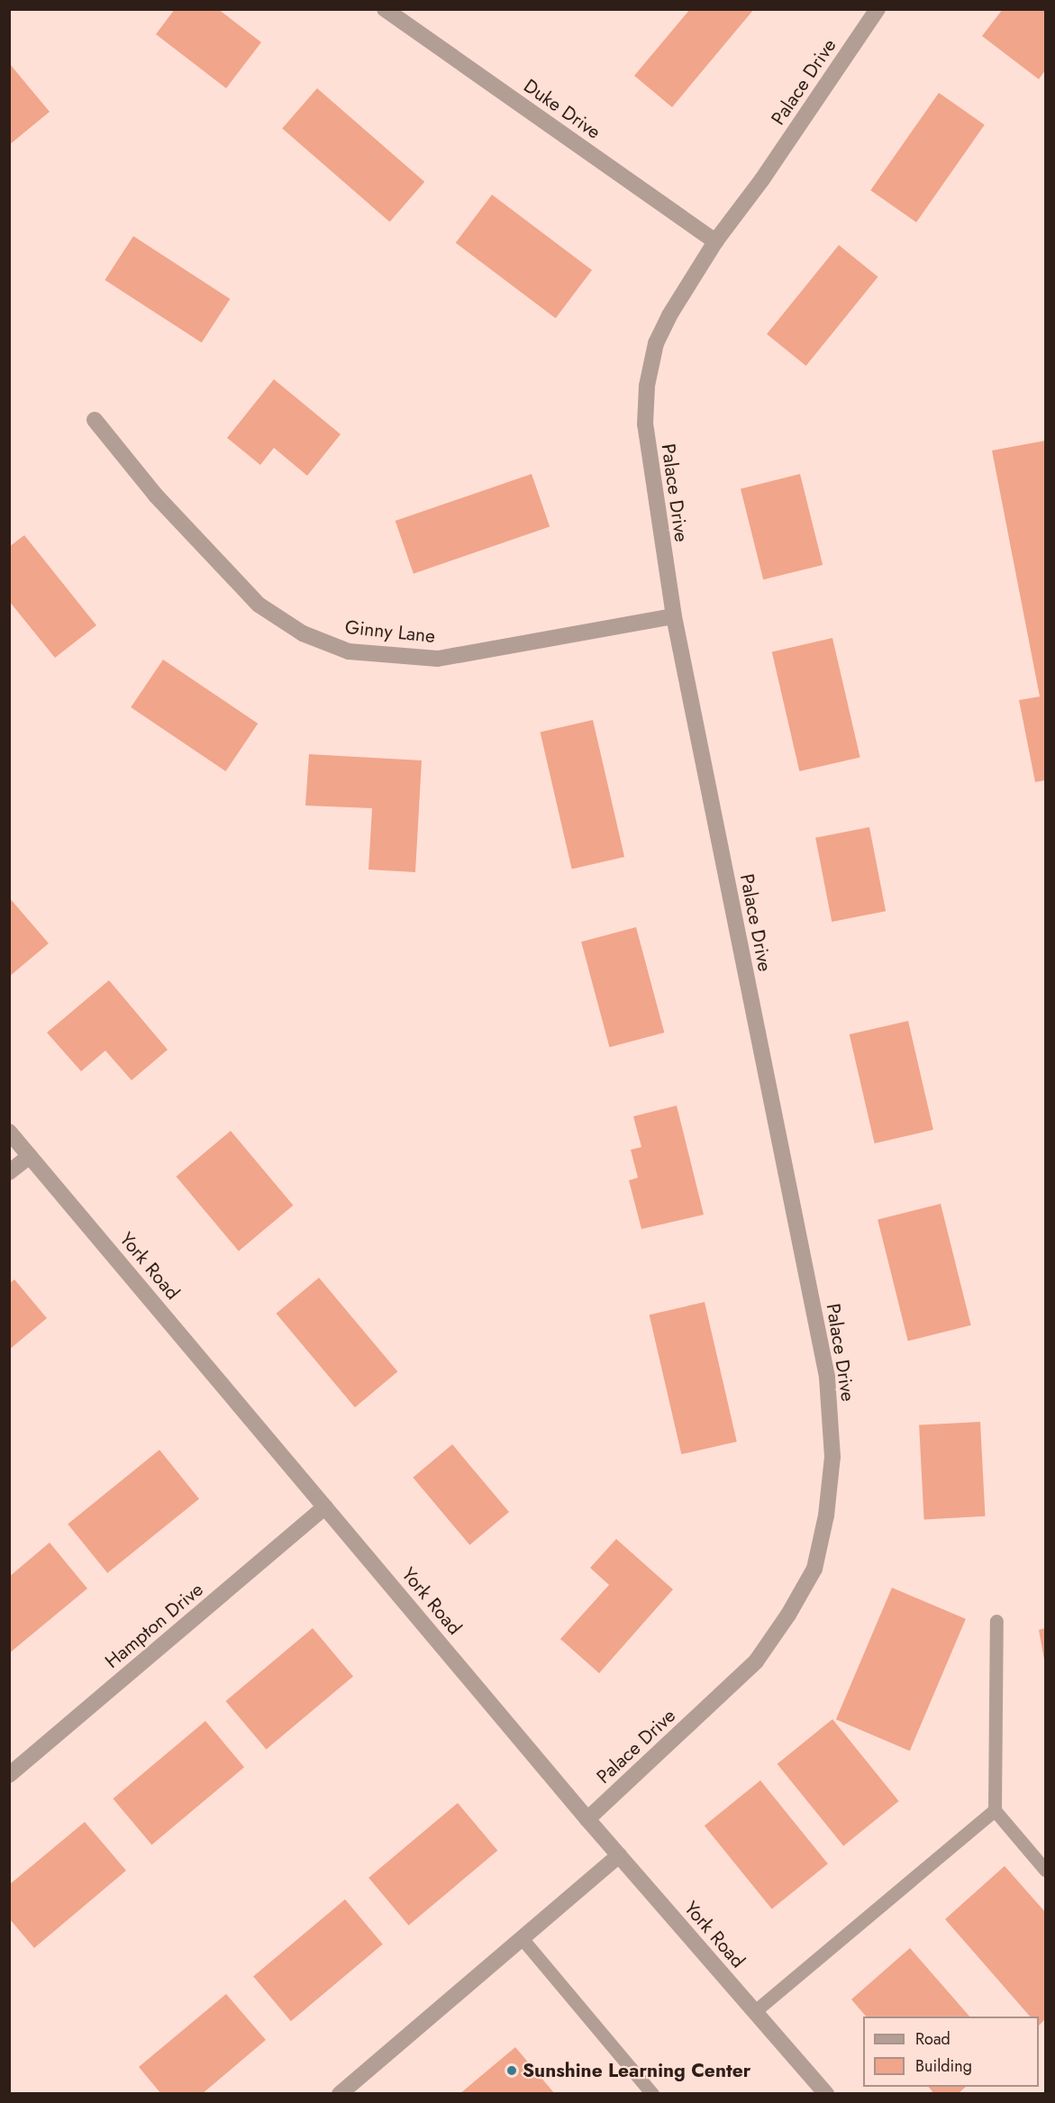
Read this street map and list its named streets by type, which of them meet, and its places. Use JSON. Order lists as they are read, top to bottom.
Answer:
{
  "streets": {
    "street": [
      "Palace Drive",
      "Duke Drive",
      "Ginny Lane",
      "York Road",
      "Hampton Drive"
    ]
  },
  "crossings": [
    ["Palace Drive", "Duke Drive"],
    ["Palace Drive", "Ginny Lane"],
    ["Palace Drive", "York Road"],
    ["York Road", "Hampton Drive"]
  ],
  "places": ["Sunshine Learning Center"],
  "legend": ["Road", "Building"]
}
